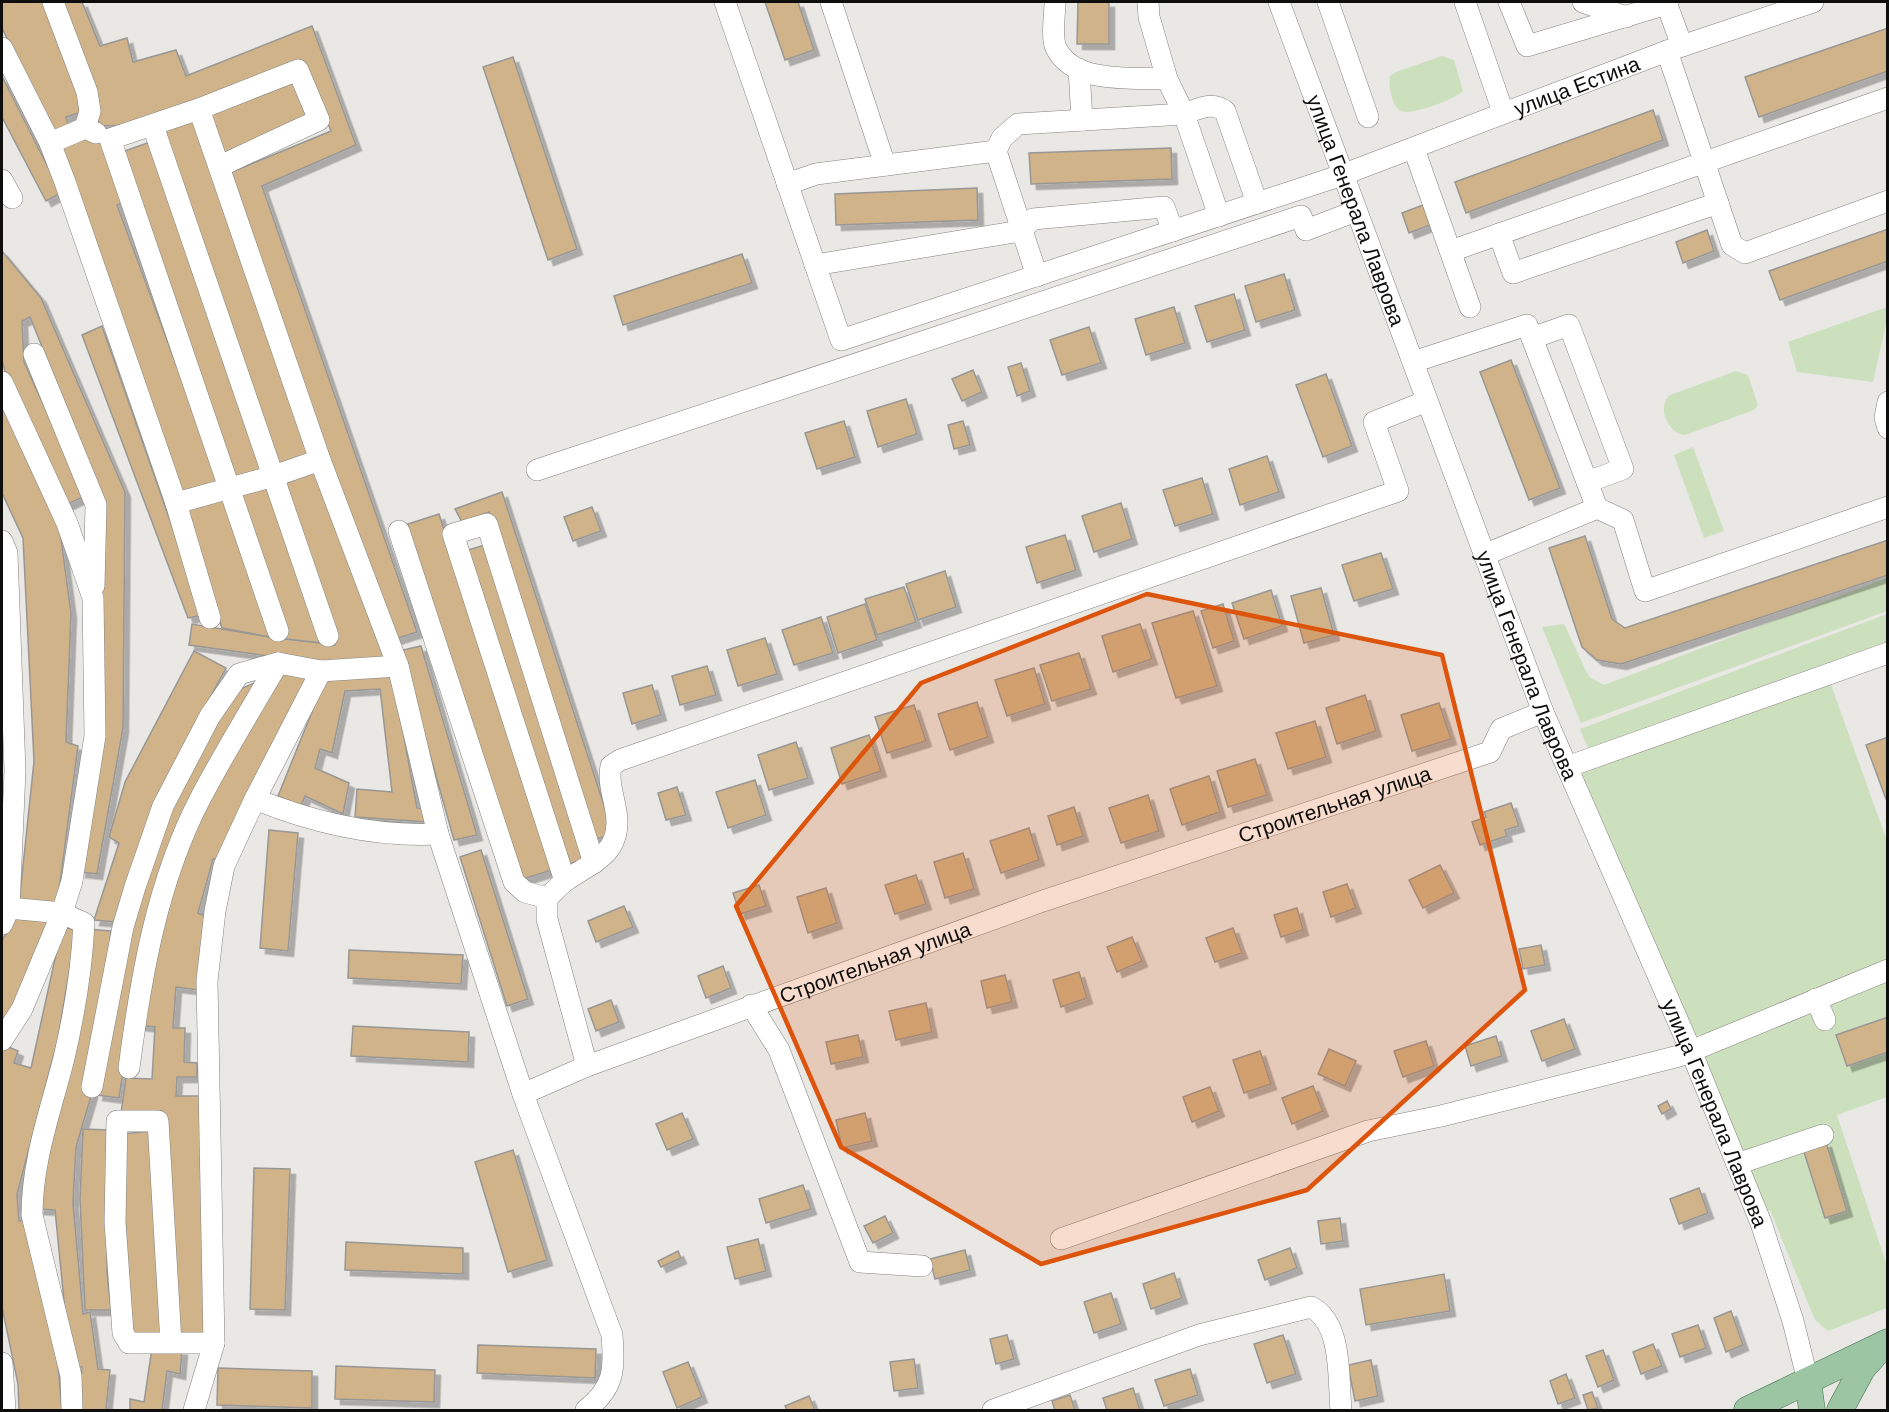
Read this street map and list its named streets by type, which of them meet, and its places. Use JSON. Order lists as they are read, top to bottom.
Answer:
{
  "streets": {
    "street": ["улица Естина", "улица Генерала Лаврова", "Строительная улица"]
  },
  "crossings": [
    ["улица Естина", "улица Генерала Лаврова"],
    ["улица Генерала Лаврова", "Строительная улица"]
  ]
}
